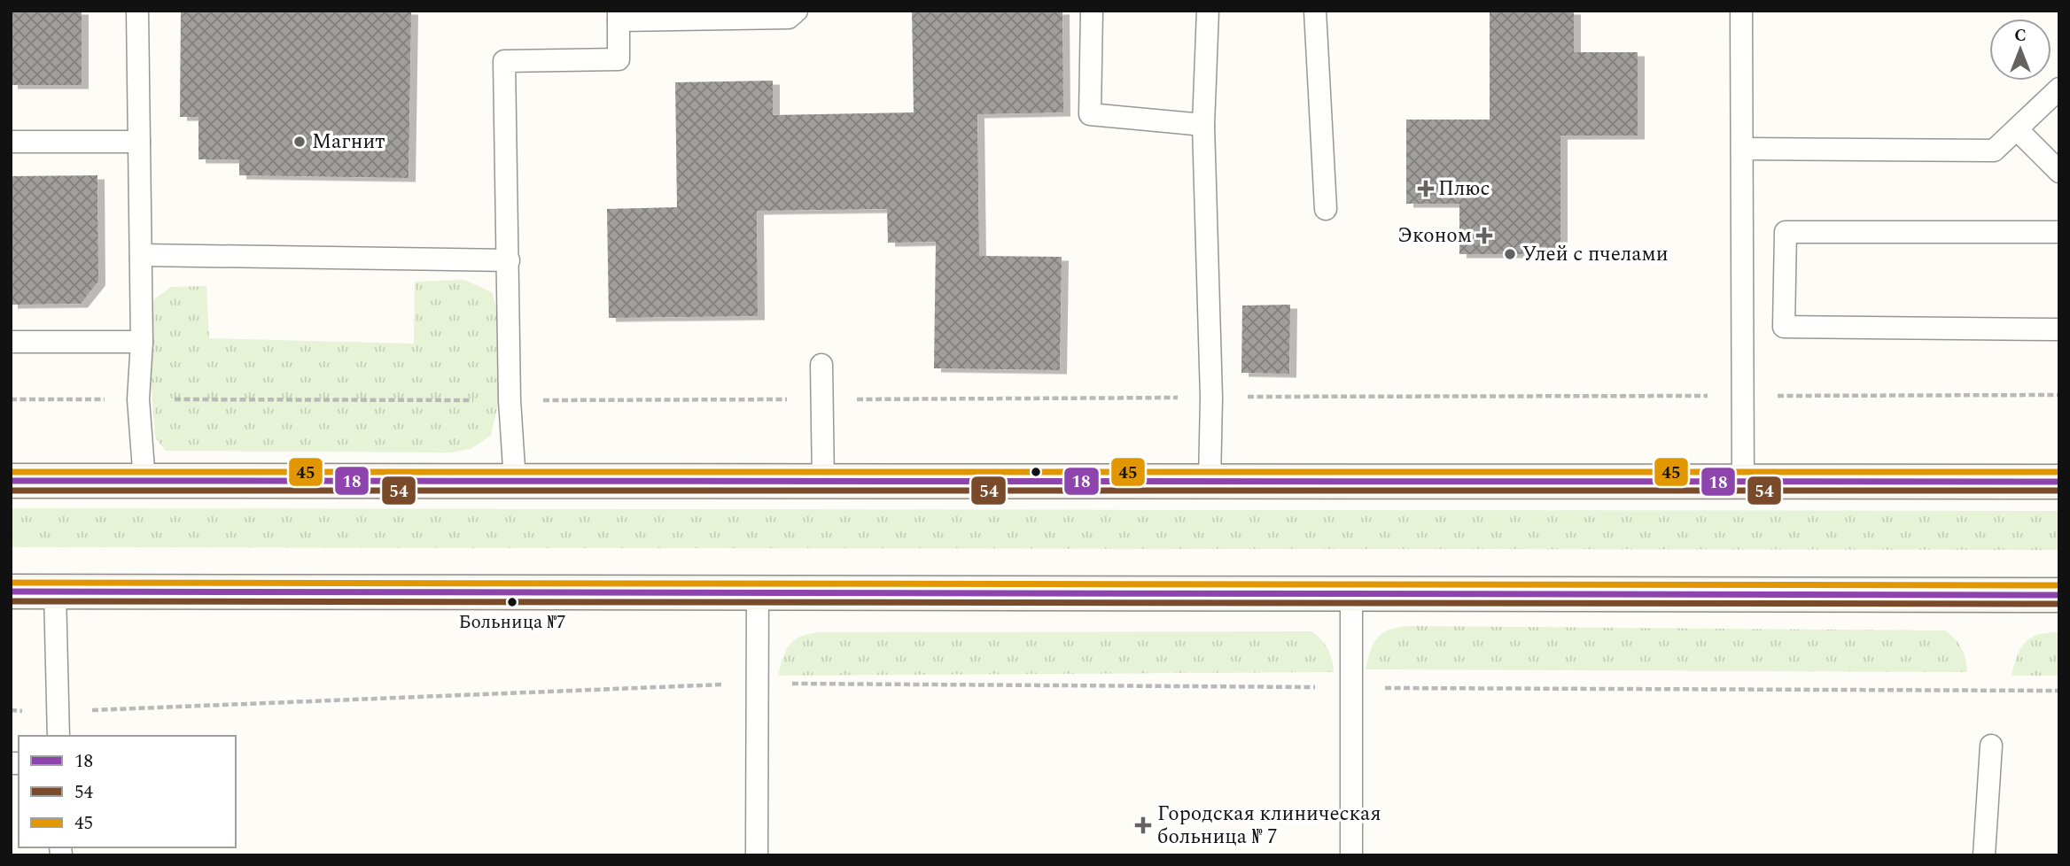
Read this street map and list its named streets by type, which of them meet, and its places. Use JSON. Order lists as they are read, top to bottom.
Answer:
{
  "places": {
    "other": ["Магнит", "Улей с пчелами", "Больница №7"],
    "health": ["Плюс", "Эконом", "Городская клиническая больница № 7"]
  },
  "lines": ["transit line 45", "transit line 18", "transit line 54"],
  "legend": ["18", "54", "45"],
  "north": "top"
}
